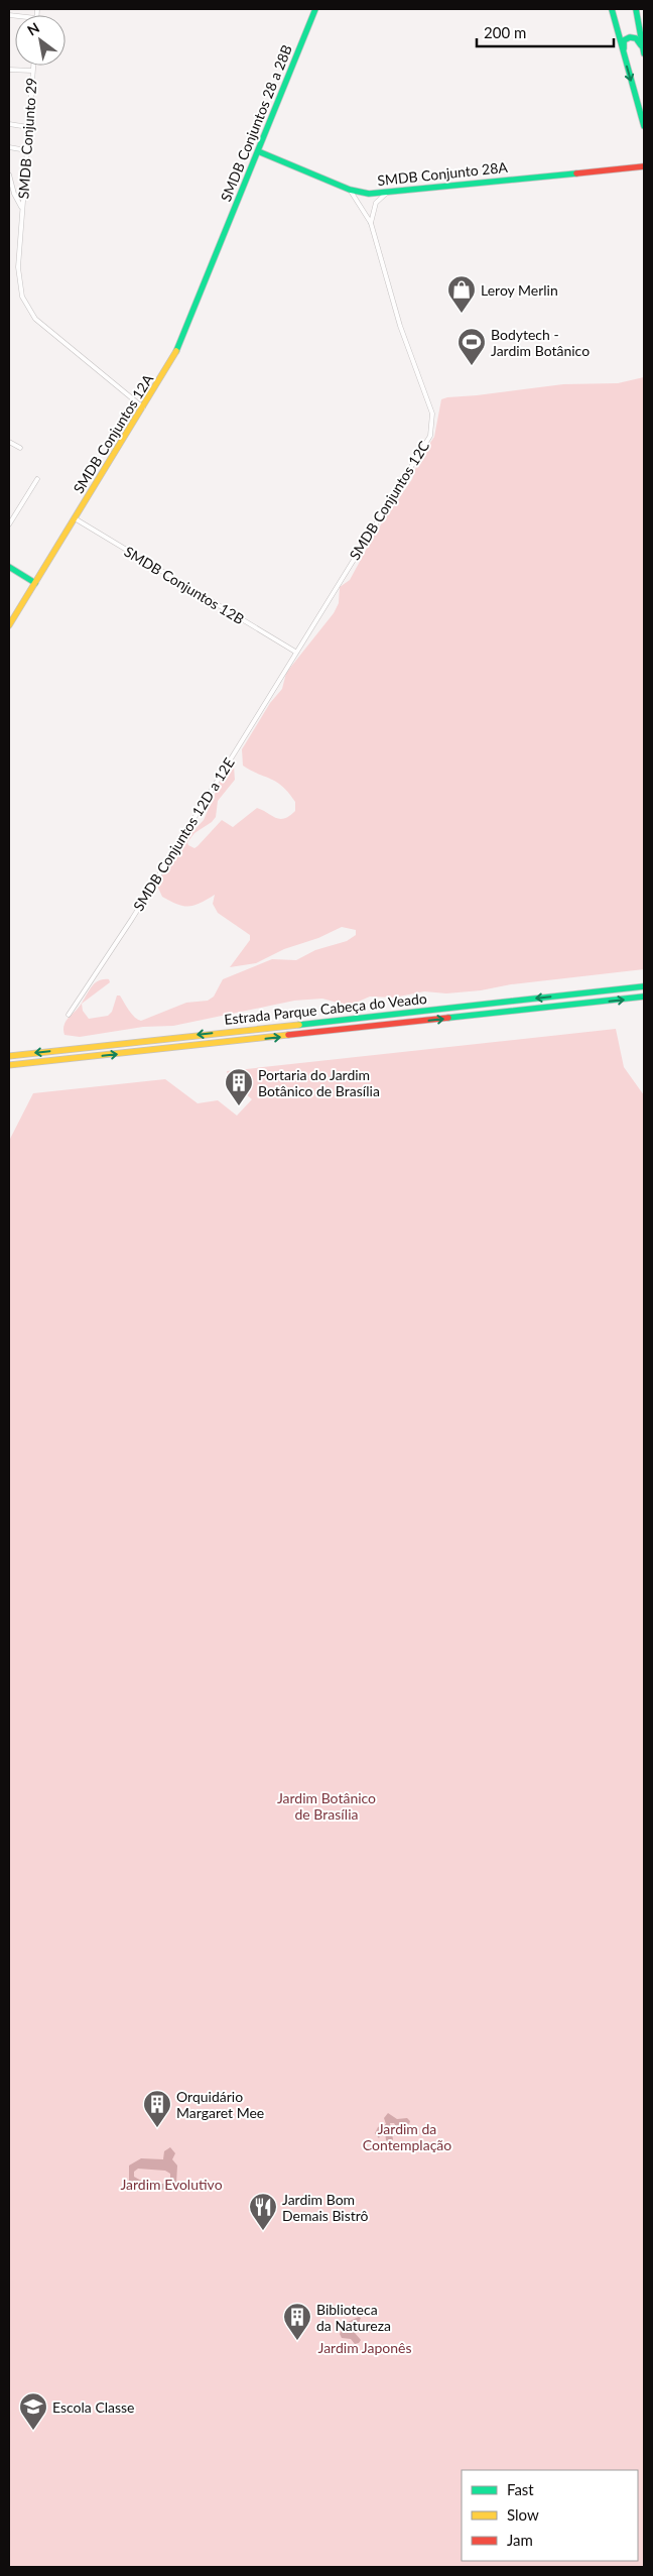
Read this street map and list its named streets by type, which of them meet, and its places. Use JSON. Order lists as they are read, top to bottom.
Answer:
{
  "streets": {
    "main road": [
      "SMDB Conjuntos 28 a 28B",
      "SMDB Conjunto 28A",
      "SMDB Conjuntos 12A",
      "Estrada Parque Cabeça do Veado"
    ],
    "street": [
      "SMDB Conjunto 29",
      "SMDB Conjuntos 12C",
      "SMDB Conjuntos 12B",
      "SMDB Conjuntos 12D a 12E"
    ]
  },
  "crossings": [
    ["SMDB Conjuntos 28 a 28B", "SMDB Conjunto 28A"],
    ["SMDB Conjuntos 28 a 28B", "SMDB Conjuntos 12A"],
    ["SMDB Conjunto 29", "SMDB Conjuntos 12A"],
    ["SMDB Conjunto 28A", "SMDB Conjuntos 12C"],
    ["SMDB Conjuntos 12A", "SMDB Conjuntos 12B"],
    ["SMDB Conjuntos 12C", "SMDB Conjuntos 12B"],
    ["SMDB Conjuntos 12C", "SMDB Conjuntos 12D a 12E"],
    ["SMDB Conjuntos 12B", "SMDB Conjuntos 12D a 12E"]
  ],
  "parks": [
    "Jardim Botânico de Brasília",
    "Jardim da Contemplação",
    "Jardim Evolutivo",
    "Jardim Japonês"
  ],
  "places": {
    "shop": ["Leroy Merlin"],
    "sports": ["Bodytech - Jardim Botânico"],
    "building": ["Portaria do Jardim Botânico de Brasília", "Orquidário Margaret Mee", "Biblioteca da Natureza"],
    "restaurant": ["Jardim Bom Demais Bistrô"],
    "school or university": ["Escola Classe"]
  },
  "legend": ["Fast", "Slow", "Jam"],
  "scale_bar": "200 m",
  "north": "top left"
}
